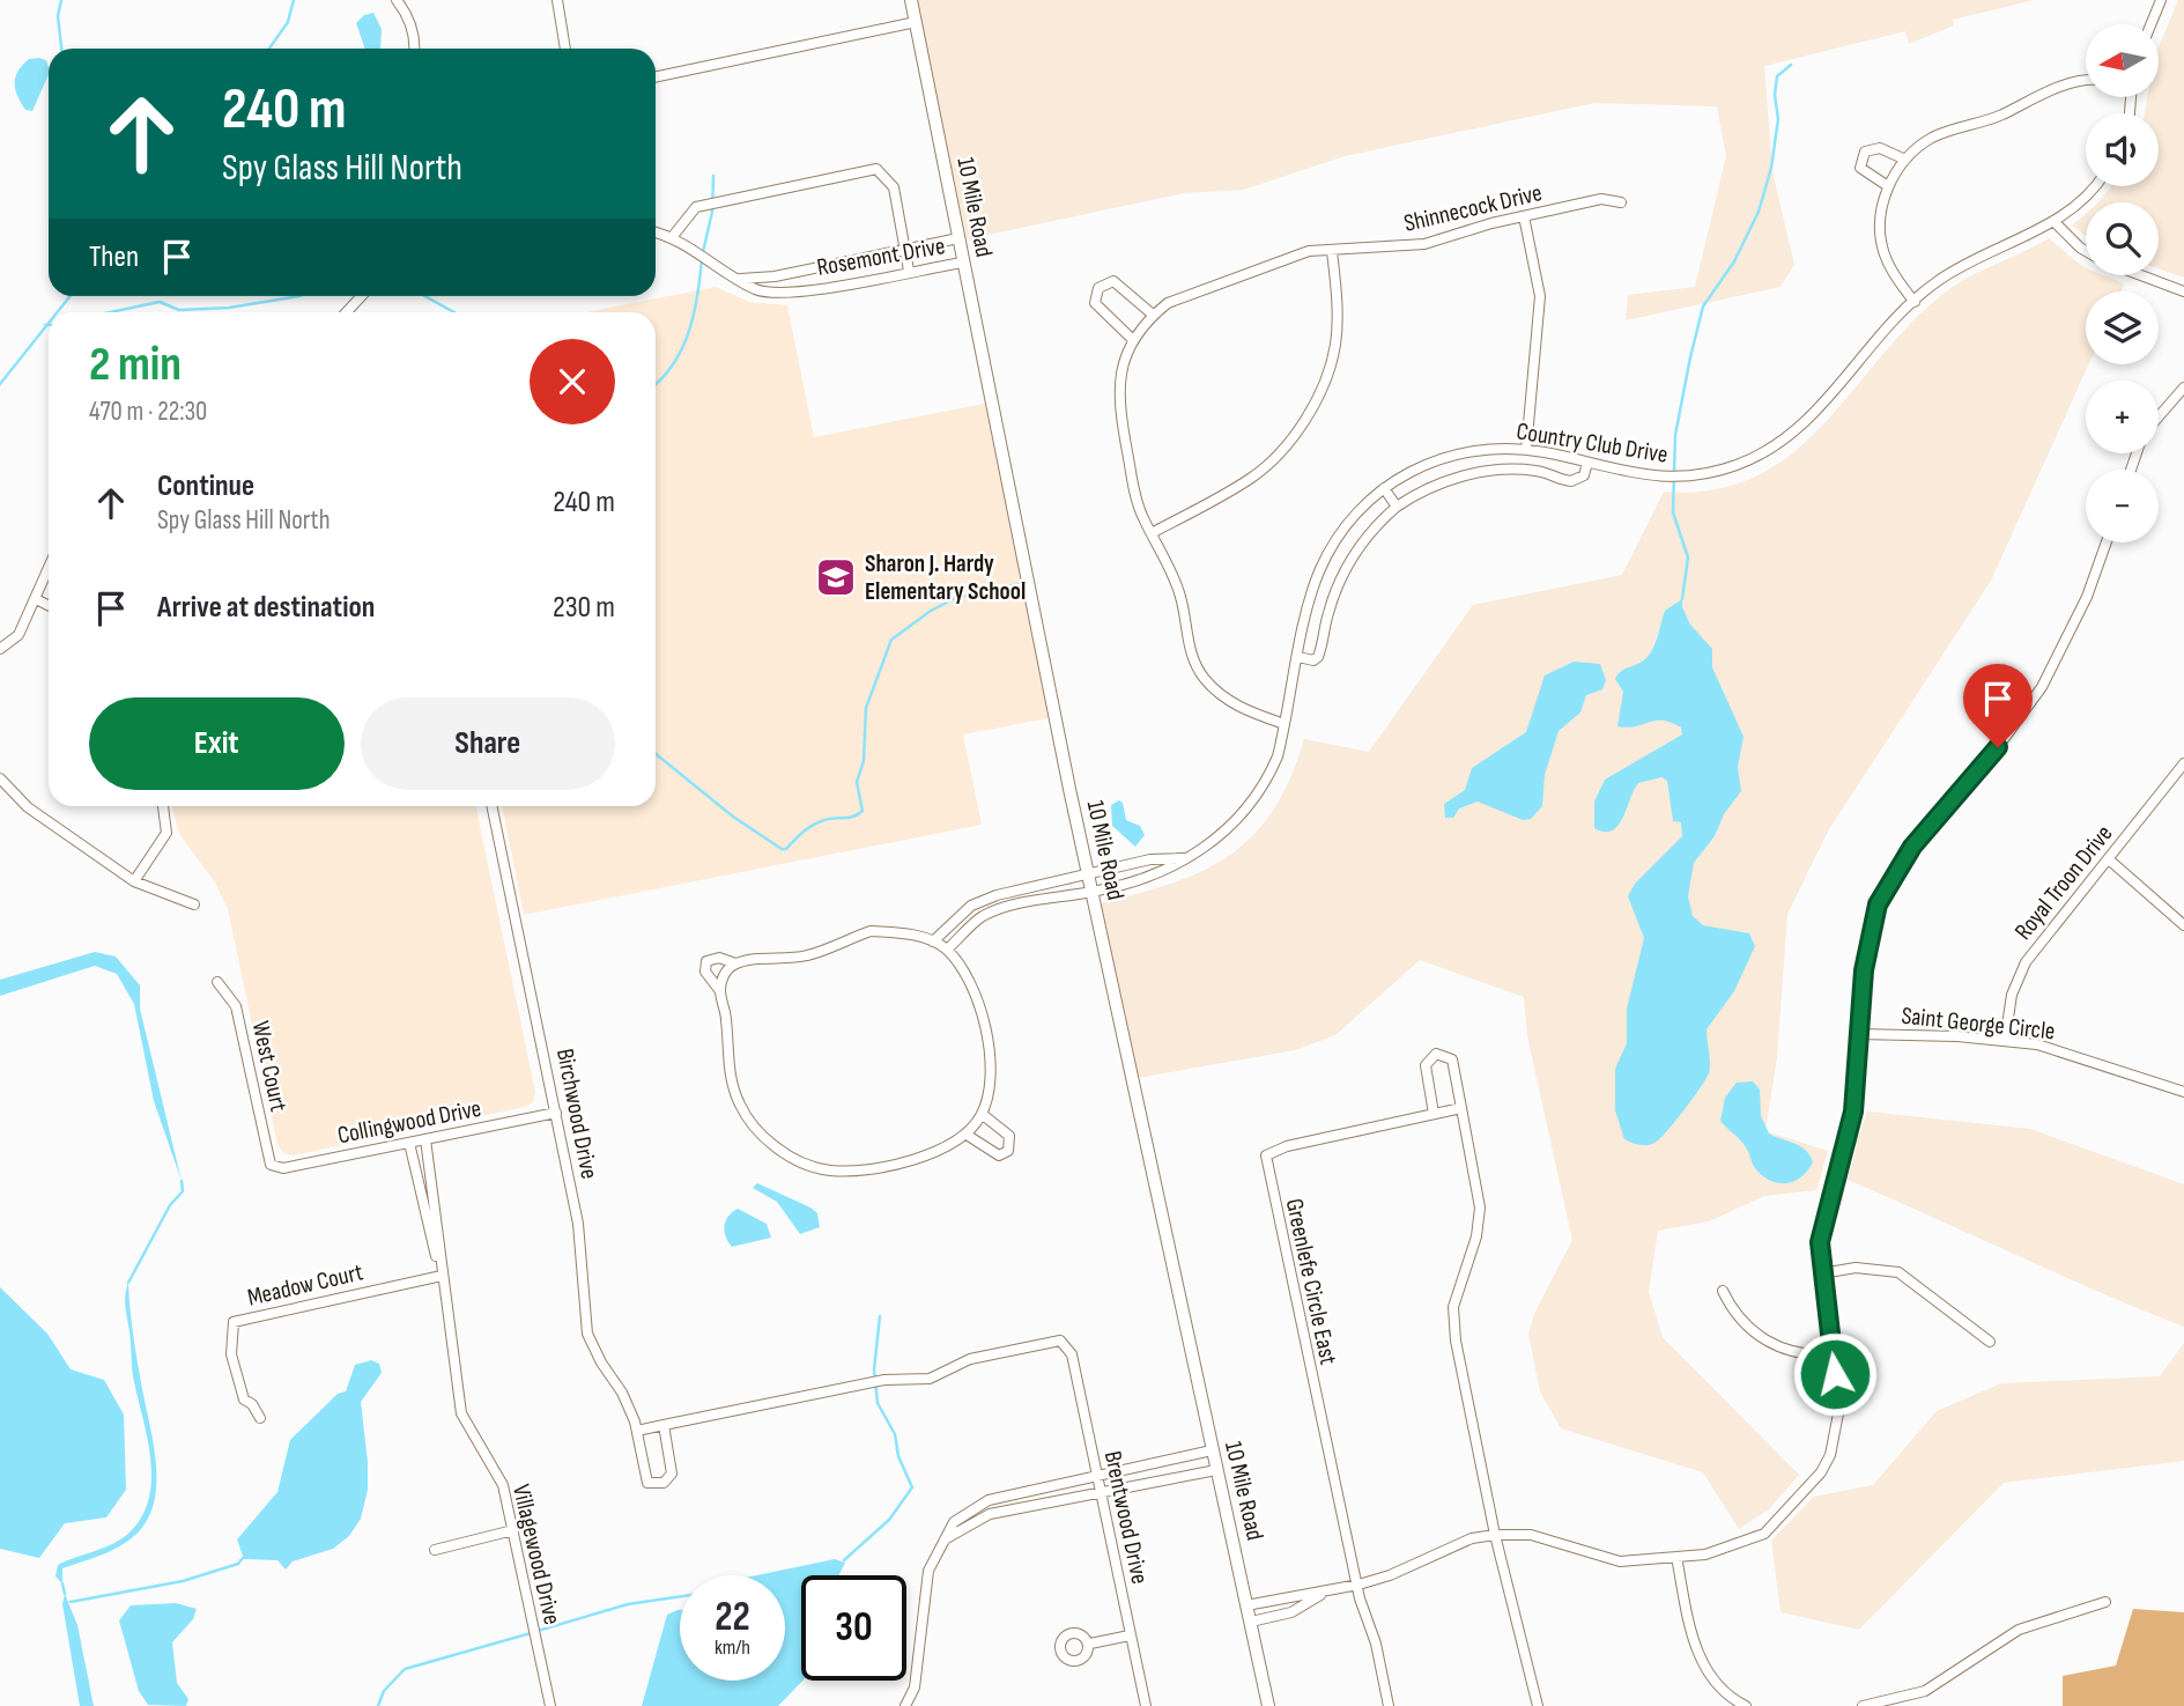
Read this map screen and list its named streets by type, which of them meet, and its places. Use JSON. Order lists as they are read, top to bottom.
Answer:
{
  "streets": {
    "main road": ["10 Mile Road"],
    "street": [
      "Shinnecock Drive",
      "Rosemont Drive",
      "Country Club Drive",
      "Royal Troon Drive",
      "Saint George Circle",
      "West Court",
      "Birchwood Drive",
      "Collingwood Drive",
      "Greenlefe Circle East",
      "Meadow Court",
      "Brentwood Drive",
      "Villagewood Drive"
    ]
  },
  "crossings": [
    ["10 Mile Road", "Rosemont Drive"],
    ["10 Mile Road", "Country Club Drive"],
    ["Shinnecock Drive", "Country Club Drive"],
    ["Royal Troon Drive", "Saint George Circle"],
    ["West Court", "Collingwood Drive"],
    ["Birchwood Drive", "Collingwood Drive"],
    ["Birchwood Drive", "Brentwood Drive"],
    ["Collingwood Drive", "Villagewood Drive"],
    ["Meadow Court", "Villagewood Drive"]
  ],
  "places": {
    "school or university": ["Sharon J. Hardy Elementary School"]
  },
  "north": "left",
  "page": {
    "map_buttons": ["+", "−"],
    "turn": ["240 m", "Spy Glass Hill North"],
    "then": "Then",
    "heading": ["2 min", "470 m · 22:30"],
    "list": [
      {
        "name": "Continue",
        "note": "Spy Glass Hill North",
        "value": "240 m"
      },
      {
        "name": "Arrive at destination",
        "value": "230 m"
      }
    ],
    "buttons": ["Exit", "Share"],
    "speed": "22 km/h",
    "limit": "30"
  }
}
